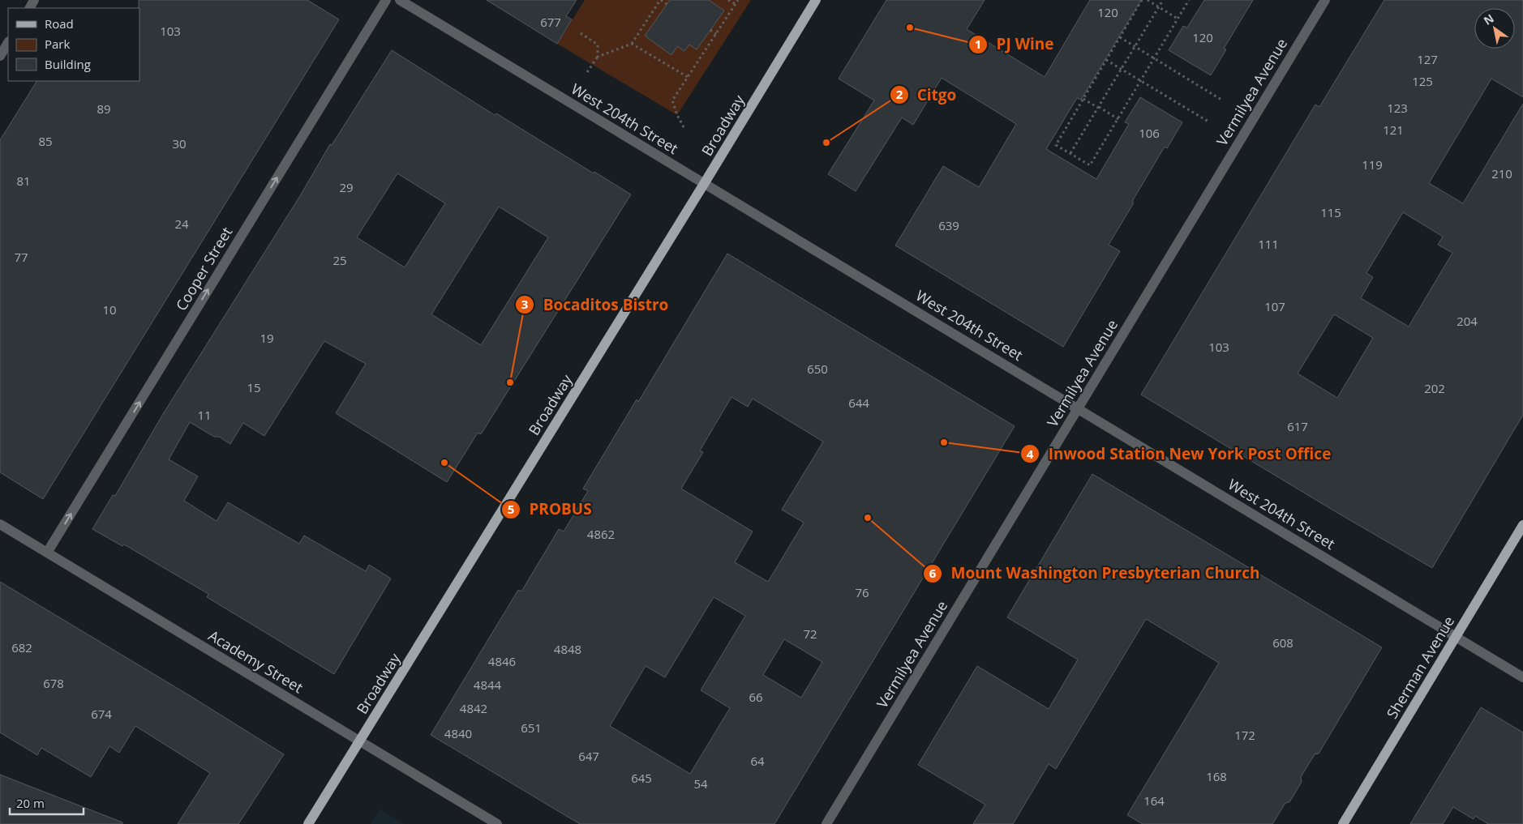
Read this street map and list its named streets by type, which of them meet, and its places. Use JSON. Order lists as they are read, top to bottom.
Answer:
{
  "streets": {
    "main road": ["Broadway", "Sherman Avenue"],
    "street": [
      "Vermilyea Avenue",
      "West 204th Street",
      "Cooper Street",
      "Academy Street"
    ]
  },
  "crossings": [
    ["Vermilyea Avenue", "West 204th Street"],
    ["West 204th Street", "Broadway"],
    ["West 204th Street", "Sherman Avenue"],
    ["Broadway", "Academy Street"],
    ["Cooper Street", "Academy Street"]
  ],
  "one_way": ["Cooper Street"],
  "places": [
    "PJ Wine",
    "Citgo",
    "Bocaditos Bistro",
    "Inwood Station New York Post Office",
    "PROBUS",
    "Mount Washington Presbyterian Church"
  ],
  "house_numbers": [
    "120",
    "677",
    "103",
    "120",
    "127",
    "125",
    "123",
    "89",
    "121",
    "106",
    "85",
    "30",
    "119",
    "210",
    "81",
    "29",
    "115",
    "24",
    "639",
    "111",
    "77",
    "25",
    "107",
    "10",
    "204",
    "19",
    "103",
    "650",
    "15",
    "202",
    "644",
    "11",
    "617",
    "4862",
    "76",
    "72",
    "608",
    "682",
    "4848",
    "4846",
    "678",
    "4844",
    "66",
    "4842",
    "674",
    "651",
    "4840",
    "172",
    "647",
    "64",
    "168",
    "645",
    "54",
    "164"
  ],
  "legend": ["Road", "Park", "Building"],
  "scale_bar": "20 m",
  "north": "top left"
}
